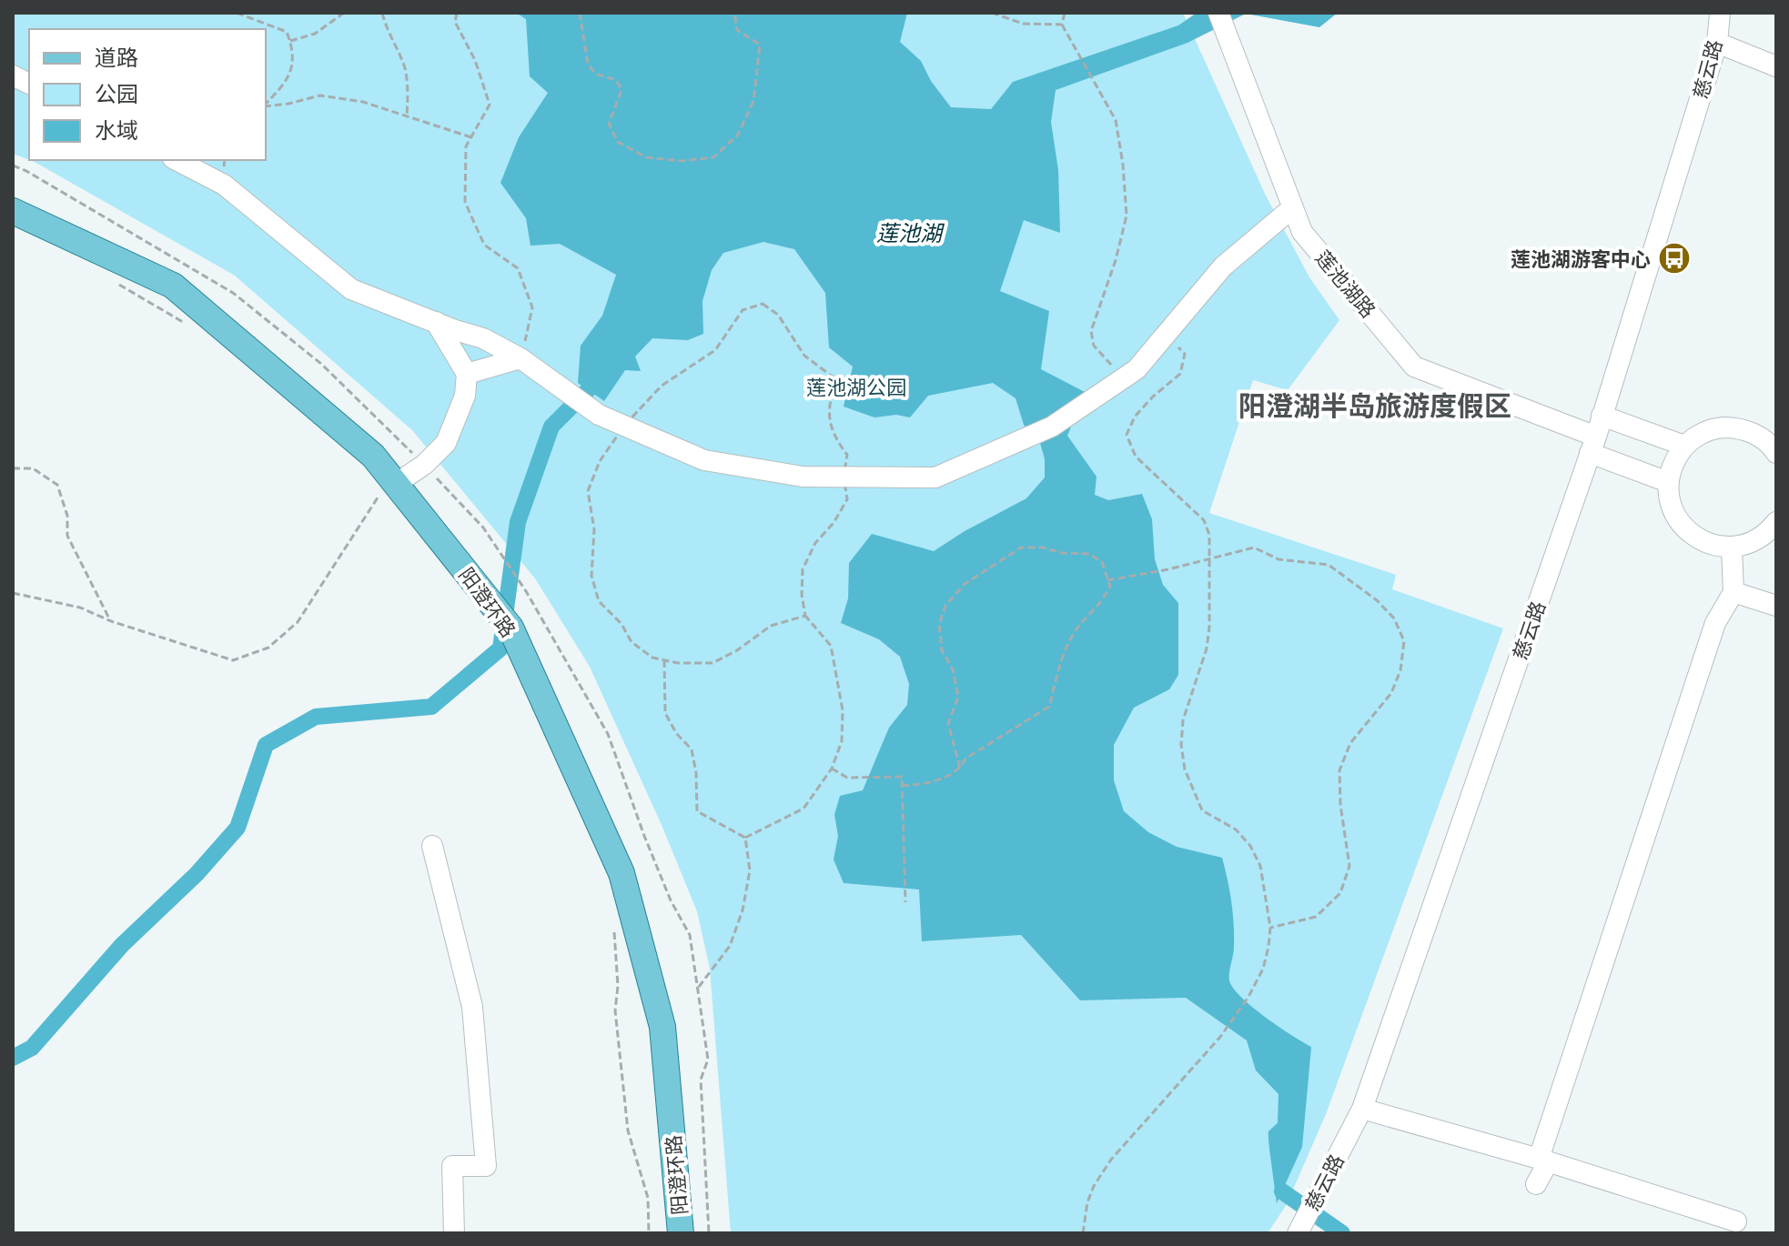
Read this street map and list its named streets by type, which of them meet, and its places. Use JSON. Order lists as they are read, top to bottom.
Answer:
{
  "streets": {
    "main road": ["阳澄环路"],
    "street": ["慈云路", "莲池湖路"]
  },
  "crossings": [
    ["慈云路", "莲池湖路"]
  ],
  "districts": ["阳澄湖半岛旅游度假区"],
  "water": ["莲池湖"],
  "parks": ["莲池湖公园"],
  "places": {
    "bus stop": ["莲池湖游客中心"]
  },
  "legend": ["道路", "公园", "水域"]
}
